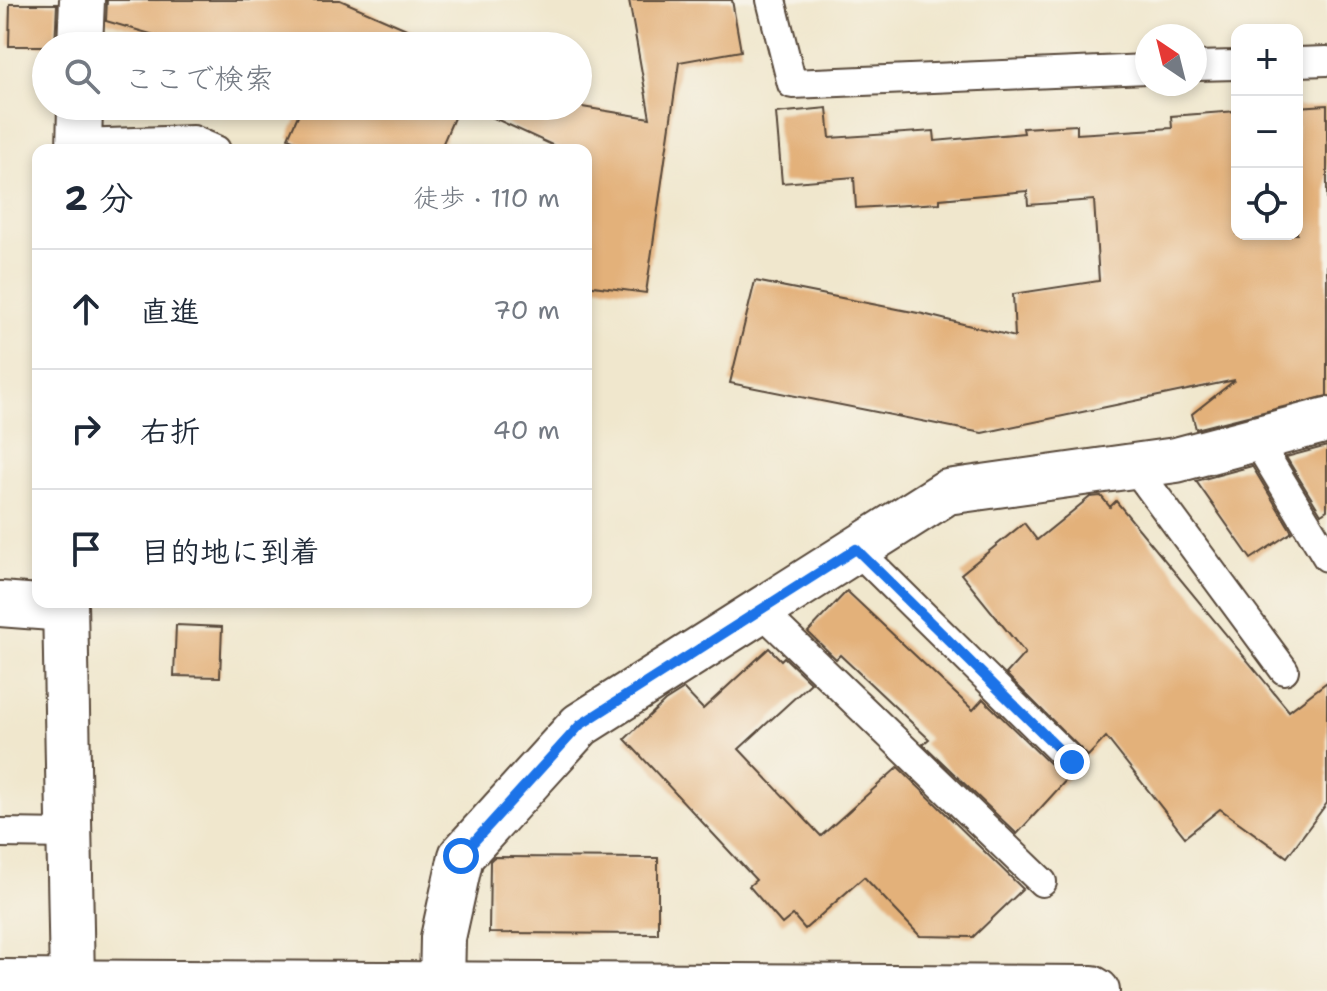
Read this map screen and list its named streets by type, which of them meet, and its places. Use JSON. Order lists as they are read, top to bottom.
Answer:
{
  "north": "top left",
  "page": {
    "map_buttons": ["+", "−"],
    "search": "ここで検索",
    "heading": ["2 分", "徒歩 · 110 m"],
    "list": [
      ["直進", "70 m"],
      ["右折", "40 m"],
      "目的地に到着"
    ]
  }
}
